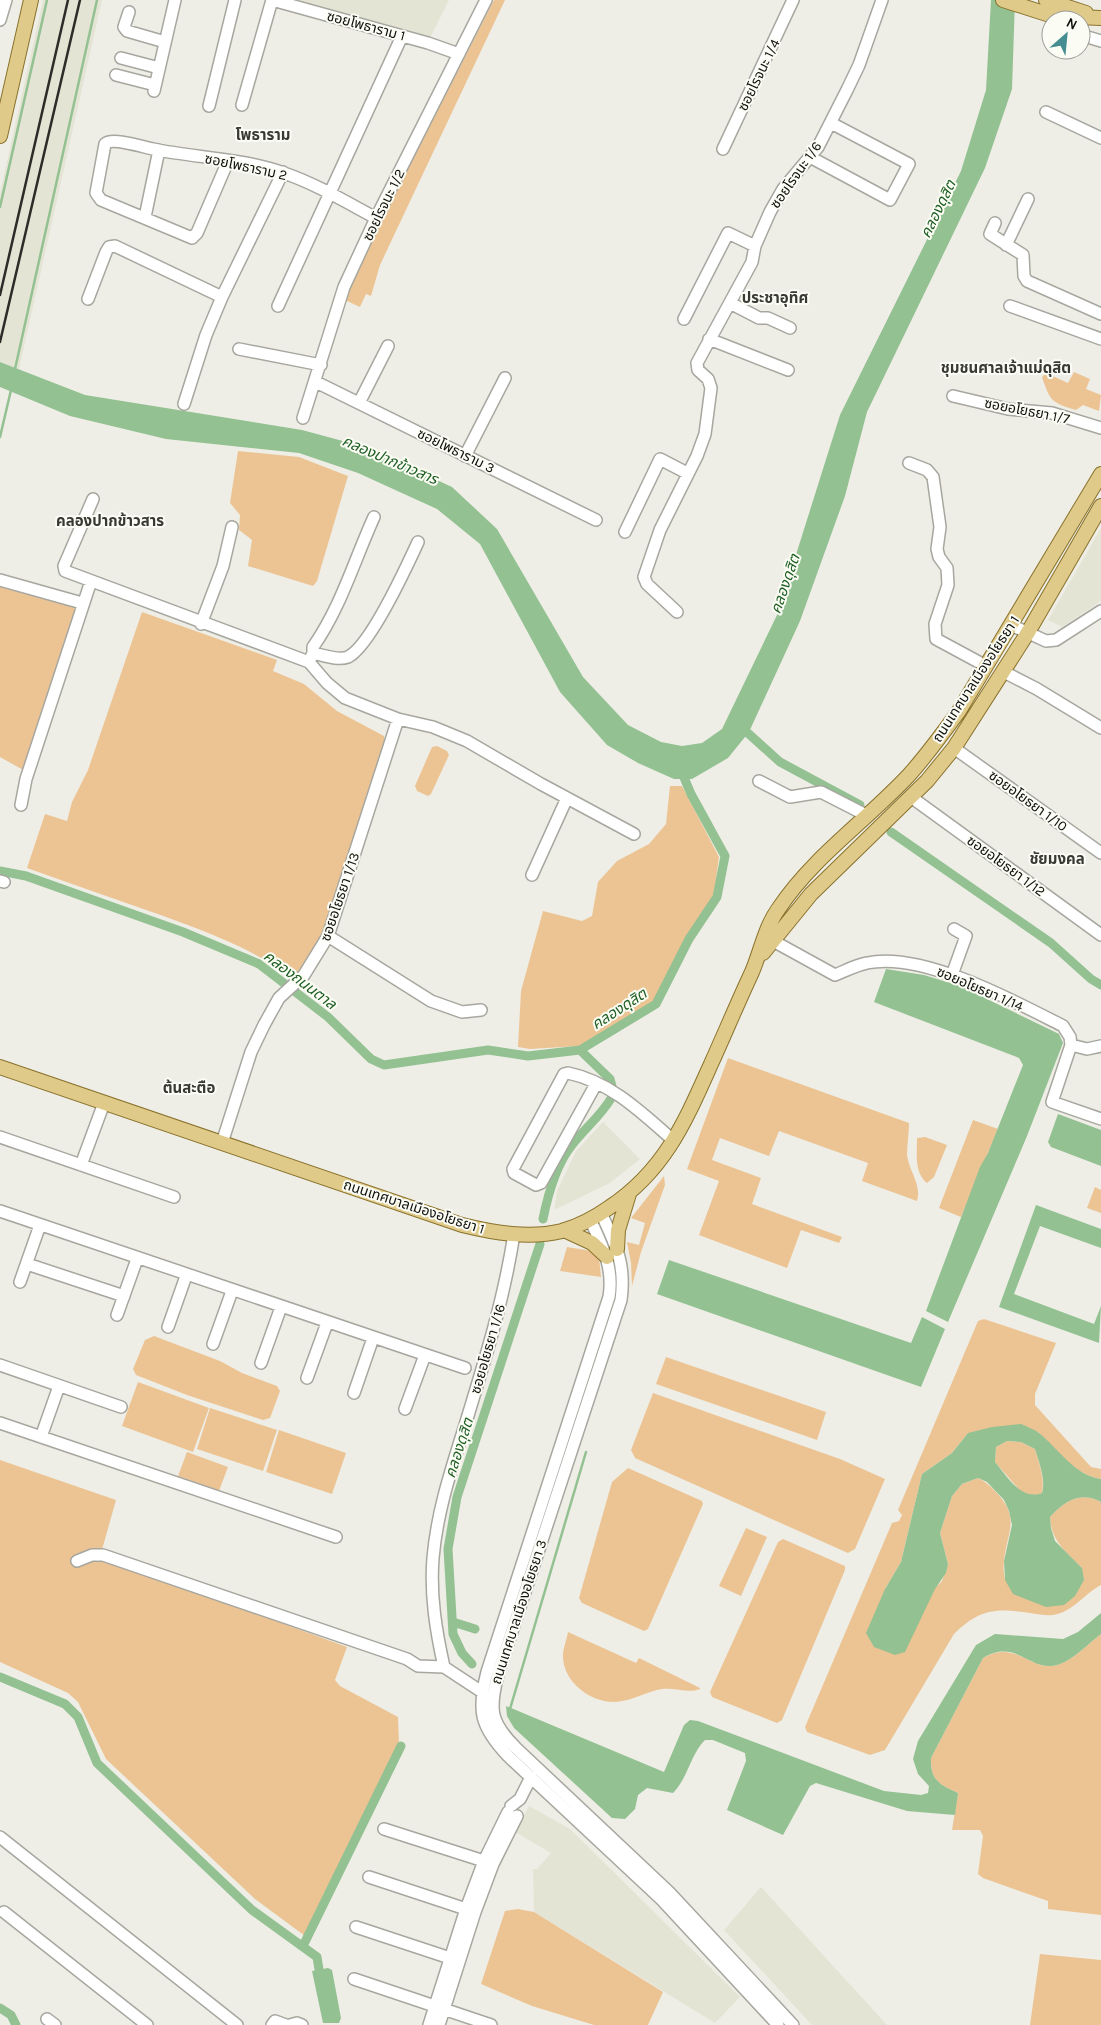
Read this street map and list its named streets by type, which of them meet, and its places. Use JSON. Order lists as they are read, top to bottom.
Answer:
{
  "streets": {
    "main road": ["ถนนเทศบาลเมืองอโยธยา 1"],
    "street": [
      "ซอยโพธาราม 1",
      "ซอยโรจนะ 1/4",
      "ซอยโพธาราม 2",
      "ซอยโรจนะ 1/6",
      "ซอยโรจนะ 1/2",
      "ซอยอโยธยา 1/7",
      "ซอยโพธาราม 3",
      "ซอยอโยธยา 1/10",
      "ซอยอโยธยา 1/12",
      "ซอยอโยธยา 1/13",
      "ซอยอโยธยา 1/14",
      "ซอยอโยธยา 1/16",
      "ถนนเทศบาลเมืองอโยธยา 3"
    ]
  },
  "crossings": [
    ["ซอยโพธาราม 1", "ซอยโรจนะ 1/2"],
    ["ซอยโพธาราม 2", "ซอยโรจนะ 1/2"],
    ["ซอยโรจนะ 1/2", "ซอยโพธาราม 3"],
    ["ถนนเทศบาลเมืองอโยธยา 1", "ซอยอโยธยา 1/10"],
    ["ถนนเทศบาลเมืองอโยธยา 1", "ซอยอโยธยา 1/12"],
    ["ถนนเทศบาลเมืองอโยธยา 1", "ซอยอโยธยา 1/13"],
    ["ถนนเทศบาลเมืองอโยธยา 1", "ซอยอโยธยา 1/14"],
    ["ถนนเทศบาลเมืองอโยธยา 1", "ซอยอโยธยา 1/16"],
    ["ถนนเทศบาลเมืองอโยธยา 1", "ถนนเทศบาลเมืองอโยธยา 3"]
  ],
  "districts": [
    "โพธาราม",
    "ประชาอุทิศ",
    "ชุมชนศาลเจ้าแม่ดุสิต",
    "คลองปากข้าวสาร",
    "ชัยมงคล",
    "ต้นสะตือ"
  ],
  "water": ["คลองดุสิต", "คลองปากข้าวสาร", "คลองถนนตาล"],
  "north": "top right"
}
